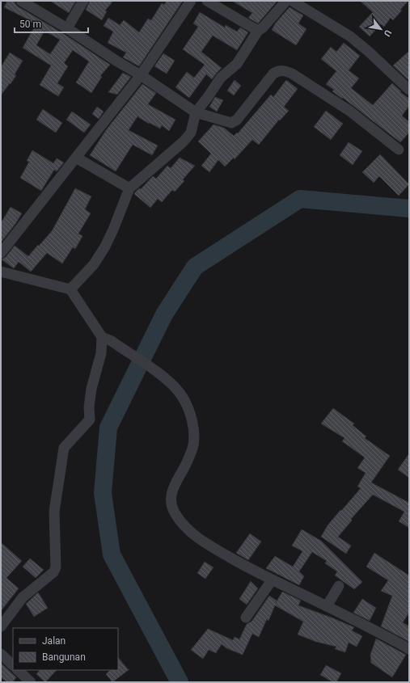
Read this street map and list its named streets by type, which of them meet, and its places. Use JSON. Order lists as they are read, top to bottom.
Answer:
{
  "legend": ["Jalan", "Bangunan"],
  "scale_bar": "50 m",
  "north": "bottom right"
}
